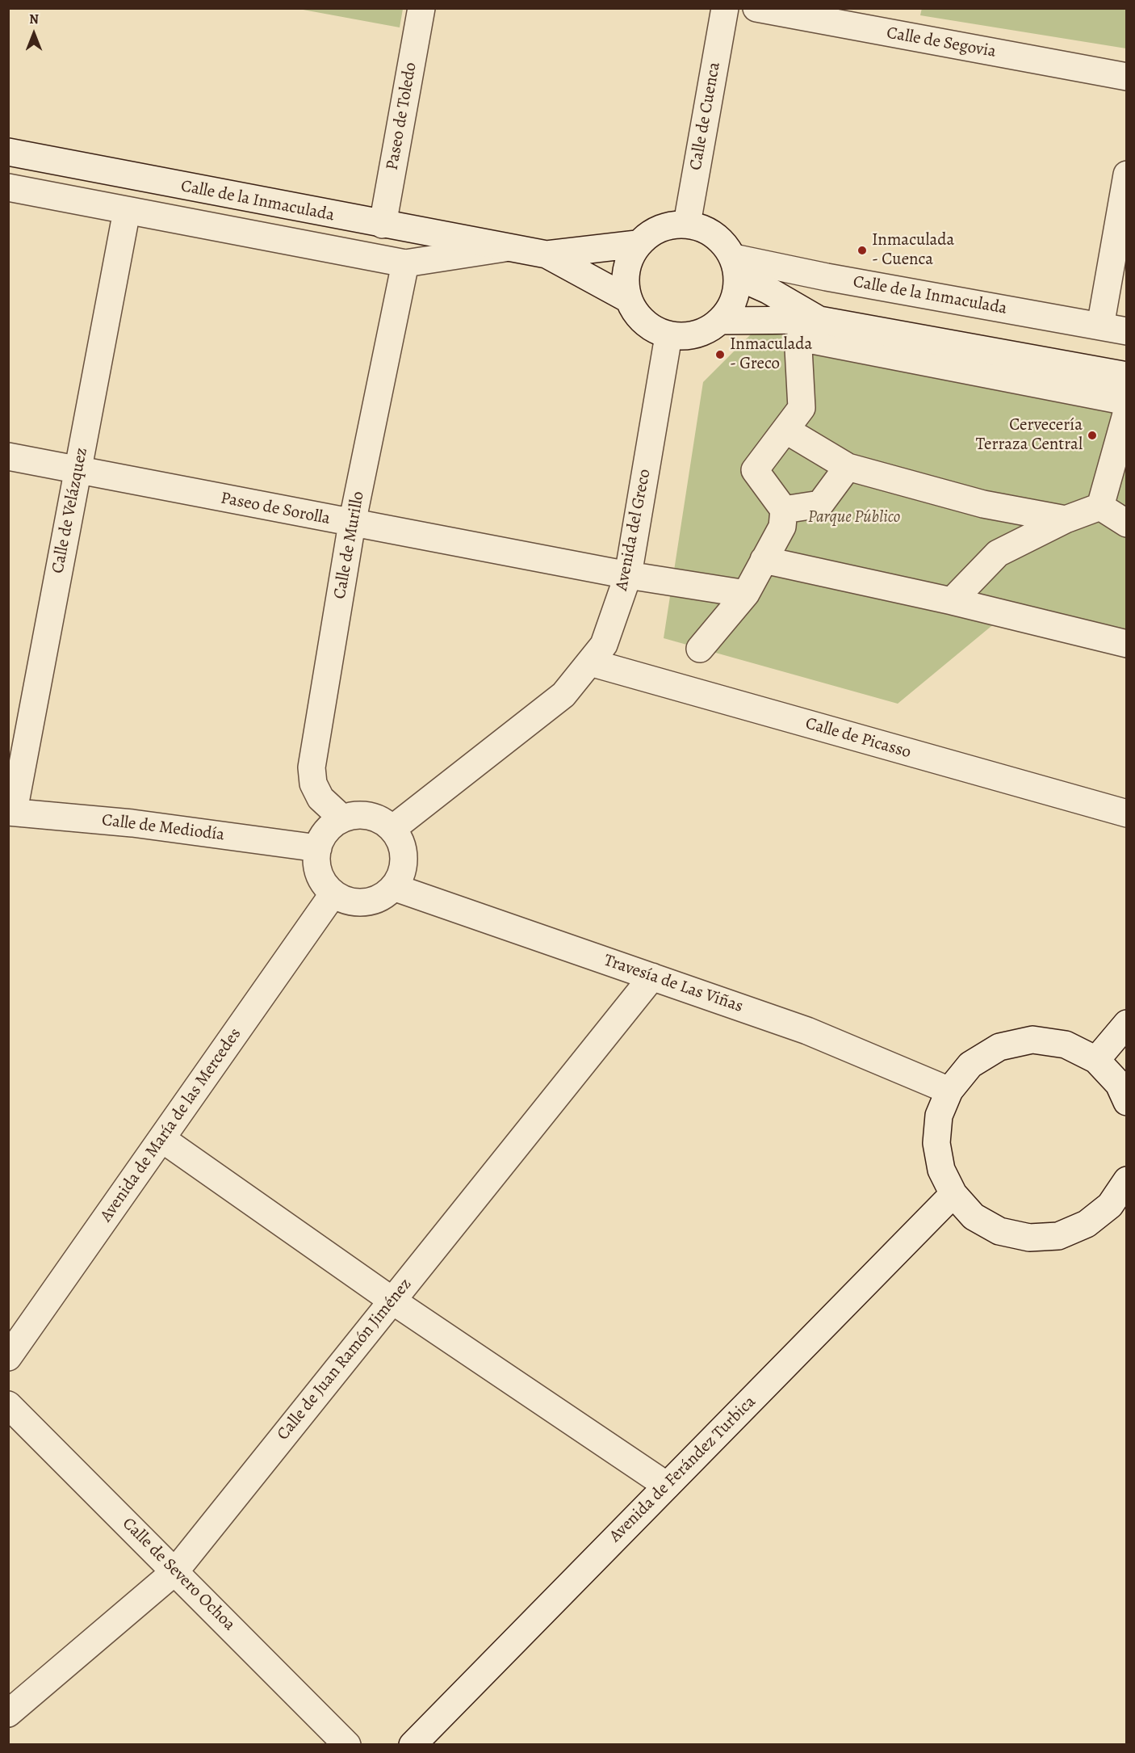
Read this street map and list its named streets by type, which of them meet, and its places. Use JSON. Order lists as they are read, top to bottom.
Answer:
{
  "streets": {
    "street": [
      "Calle de Segovia",
      "Paseo de Toledo",
      "Calle de Cuenca",
      "Calle de la Inmaculada",
      "Paseo de Sorolla",
      "Calle de Velázquez",
      "Avenida del Greco",
      "Calle de Murillo",
      "Calle de Picasso",
      "Calle de Mediodía",
      "Travesía de Las Viñas",
      "Avenida de María de las Mercedes",
      "Calle de Juan Ramón Jiménez",
      "Avenida de Ferández Turbica",
      "Calle de Severo Ochoa"
    ]
  },
  "crossings": [
    ["Paseo de Toledo", "Calle de la Inmaculada"],
    ["Calle de Cuenca", "Calle de la Inmaculada"],
    ["Calle de Cuenca", "Avenida del Greco"],
    ["Calle de la Inmaculada", "Calle de Velázquez"],
    ["Calle de la Inmaculada", "Avenida del Greco"],
    ["Calle de la Inmaculada", "Calle de Murillo"],
    ["Paseo de Sorolla", "Calle de Velázquez"],
    ["Paseo de Sorolla", "Avenida del Greco"],
    ["Paseo de Sorolla", "Calle de Murillo"],
    ["Calle de Velázquez", "Calle de Mediodía"],
    ["Avenida del Greco", "Calle de Murillo"],
    ["Avenida del Greco", "Calle de Picasso"],
    ["Avenida del Greco", "Calle de Mediodía"],
    ["Avenida del Greco", "Travesía de Las Viñas"],
    ["Avenida del Greco", "Avenida de María de las Mercedes"],
    ["Calle de Murillo", "Calle de Mediodía"],
    ["Calle de Murillo", "Travesía de Las Viñas"],
    ["Calle de Murillo", "Avenida de María de las Mercedes"],
    ["Calle de Mediodía", "Travesía de Las Viñas"],
    ["Calle de Mediodía", "Avenida de María de las Mercedes"],
    ["Travesía de Las Viñas", "Avenida de María de las Mercedes"],
    ["Travesía de Las Viñas", "Calle de Juan Ramón Jiménez"],
    ["Calle de Juan Ramón Jiménez", "Calle de Severo Ochoa"]
  ],
  "parks": ["Parque Público"],
  "places": ["Inmaculada - Cuenca", "Inmaculada - Greco", "Cervecería Terraza Central"],
  "north": "top"
}
